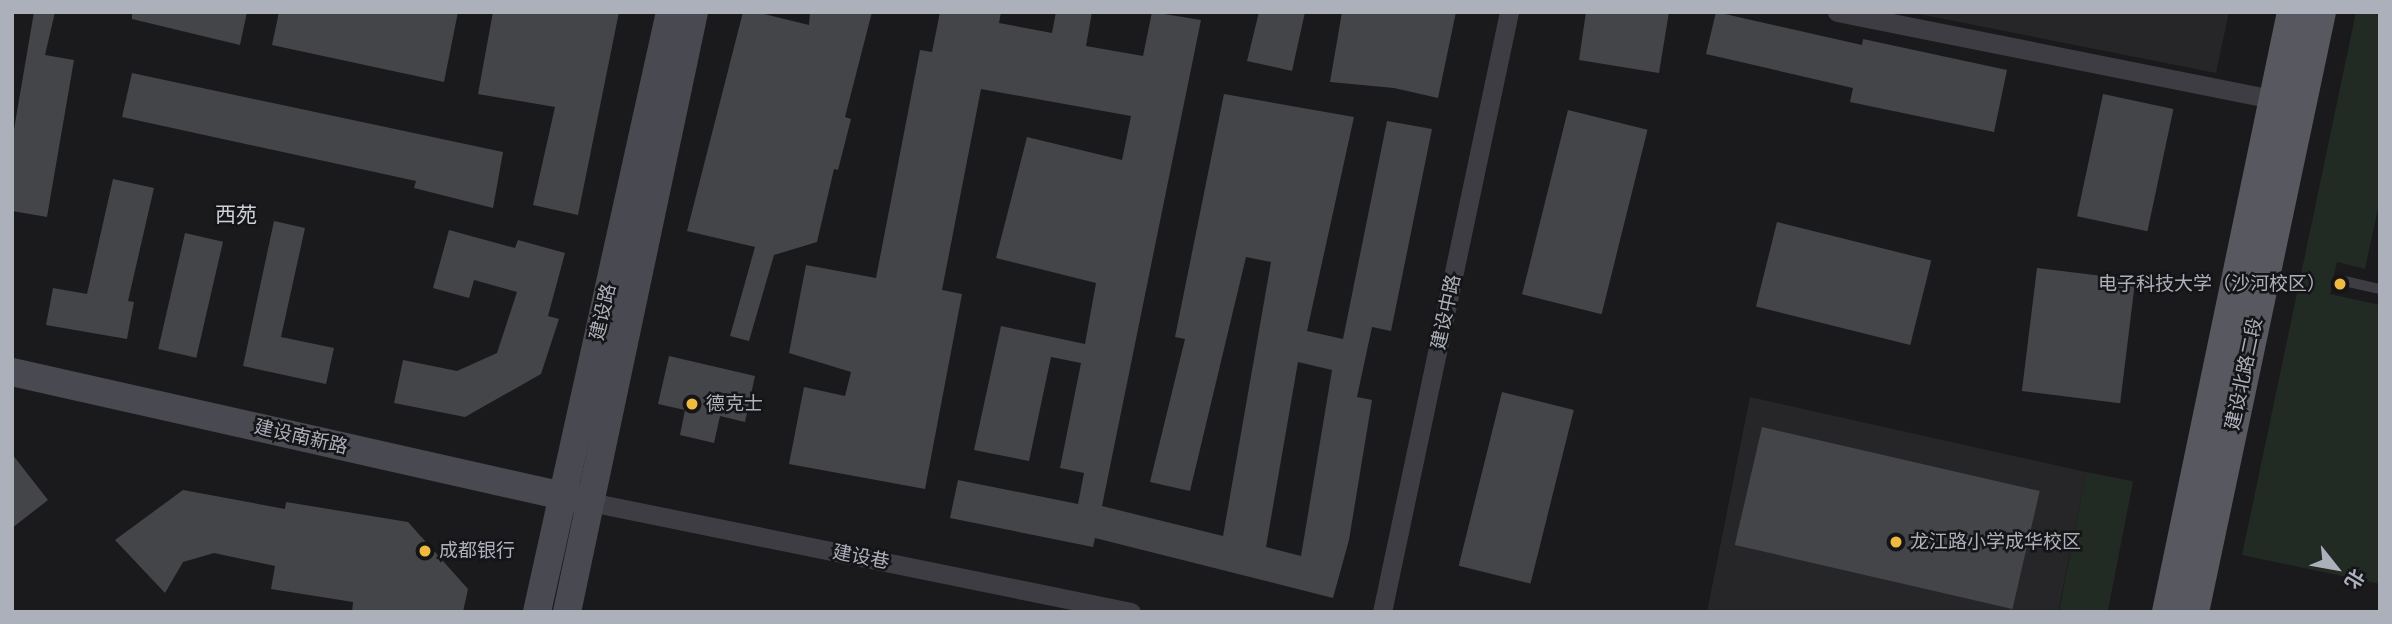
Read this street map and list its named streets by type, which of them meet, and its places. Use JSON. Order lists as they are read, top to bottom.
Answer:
{
  "streets": {
    "main road": ["建设北路二段"],
    "street": [
      "建设路",
      "建设中路",
      "建设南新路",
      "建设巷"
    ]
  },
  "crossings": [
    ["建设路", "建设南新路"],
    ["建设路", "建设巷"],
    ["建设南新路", "建设巷"]
  ],
  "districts": ["西苑"],
  "places": [
    "电子科技大学（沙河校区）",
    "德克士",
    "龙江路小学成华校区",
    "成都银行"
  ],
  "north": "bottom right"
}
